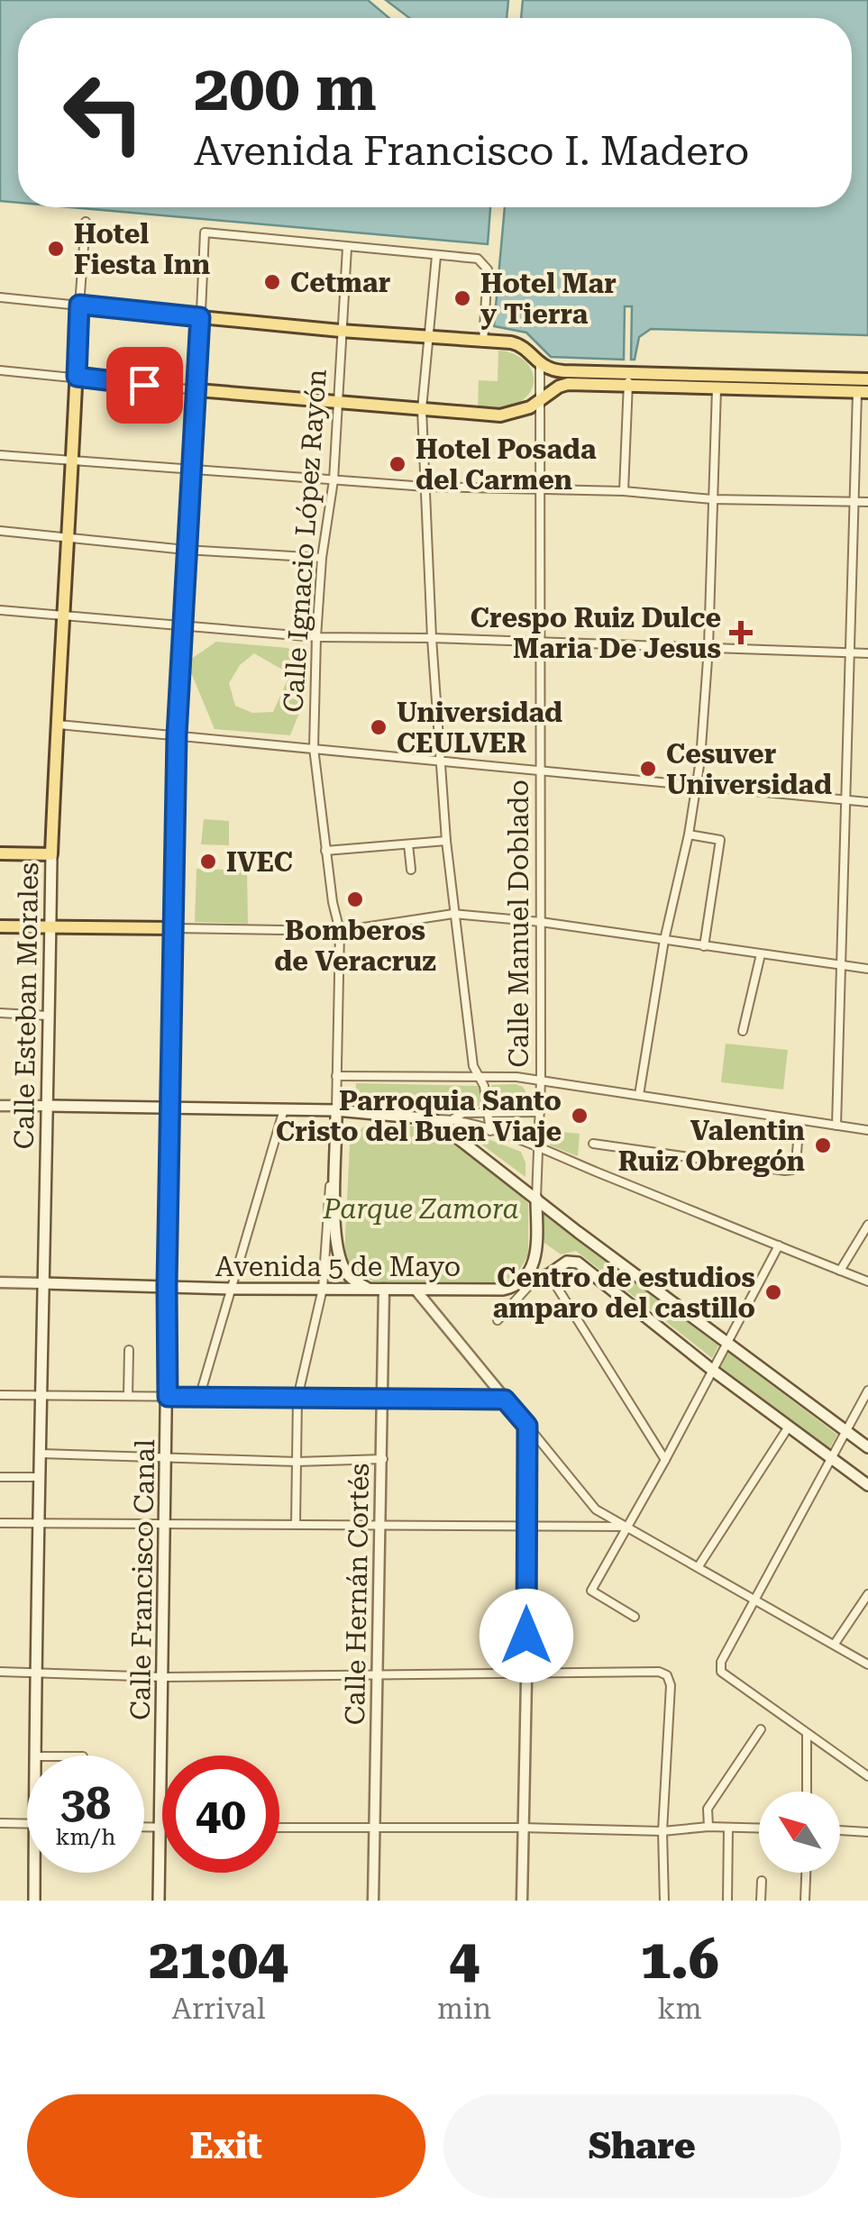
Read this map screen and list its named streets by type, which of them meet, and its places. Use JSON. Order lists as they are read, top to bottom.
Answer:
{
  "streets": {
    "main road": [
      "Calle Ignacio López Rayón",
      "Calle Manuel Doblado",
      "Calle Esteban Morales",
      "Avenida 5 de Mayo",
      "Calle Francisco Canal"
    ],
    "street": ["Calle Hernán Cortés"]
  },
  "crossings": [
    ["Calle Ignacio López Rayón", "Avenida 5 de Mayo"],
    ["Calle Ignacio López Rayón", "Calle Francisco Canal"],
    ["Calle Manuel Doblado", "Avenida 5 de Mayo"],
    ["Calle Esteban Morales", "Avenida 5 de Mayo"],
    ["Avenida 5 de Mayo", "Calle Francisco Canal"],
    ["Avenida 5 de Mayo", "Calle Hernán Cortés"]
  ],
  "parks": ["Parque Zamora"],
  "places": {
    "other": [
      "Hotel Fiesta Inn",
      "Cetmar",
      "Hotel Mar y Tierra",
      "Hotel Posada del Carmen",
      "Universidad CEULVER",
      "Cesuver Universidad",
      "IVEC",
      "Bomberos de Veracruz",
      "Parroquia Santo Cristo del Buen Viaje",
      "Valentin Ruiz Obregón",
      "Centro de estudios amparo del castillo"
    ],
    "health": ["Crespo Ruiz Dulce Maria De Jesus"]
  },
  "north": "top left",
  "page": {
    "turn": ["200 m", "Avenida Francisco I. Madero"],
    "speed": "38 km/h",
    "limit": "40",
    "eta": [
      "21:04",
      "Arrival",
      "4",
      "min",
      "1.6",
      "km"
    ],
    "buttons": ["Exit", "Share"]
  }
}
